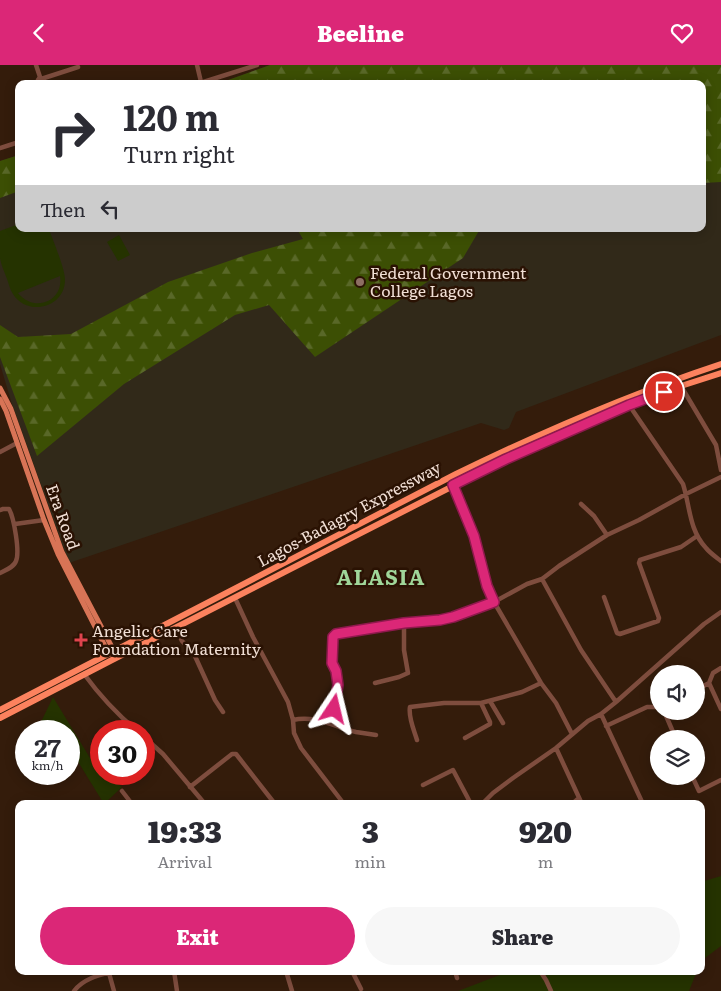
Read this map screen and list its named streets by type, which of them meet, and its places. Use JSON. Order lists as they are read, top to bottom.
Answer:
{
  "streets": {
    "highway": ["Lagos-Badagry Expressway"],
    "main road": ["Era Road"]
  },
  "crossings": [
    ["Lagos-Badagry Expressway", "Era Road"]
  ],
  "districts": ["ALASIA"],
  "places": {
    "other": ["Federal Government College Lagos"],
    "health": ["Angelic Care Foundation Maternity"]
  },
  "page": {
    "header": "Beeline",
    "turn": ["120 m", "Turn right"],
    "then": "Then",
    "speed": "27 km/h",
    "limit": "30",
    "eta": [
      "19:33",
      "Arrival",
      "3",
      "min",
      "920",
      "m"
    ],
    "buttons": ["Exit", "Share"]
  }
}
